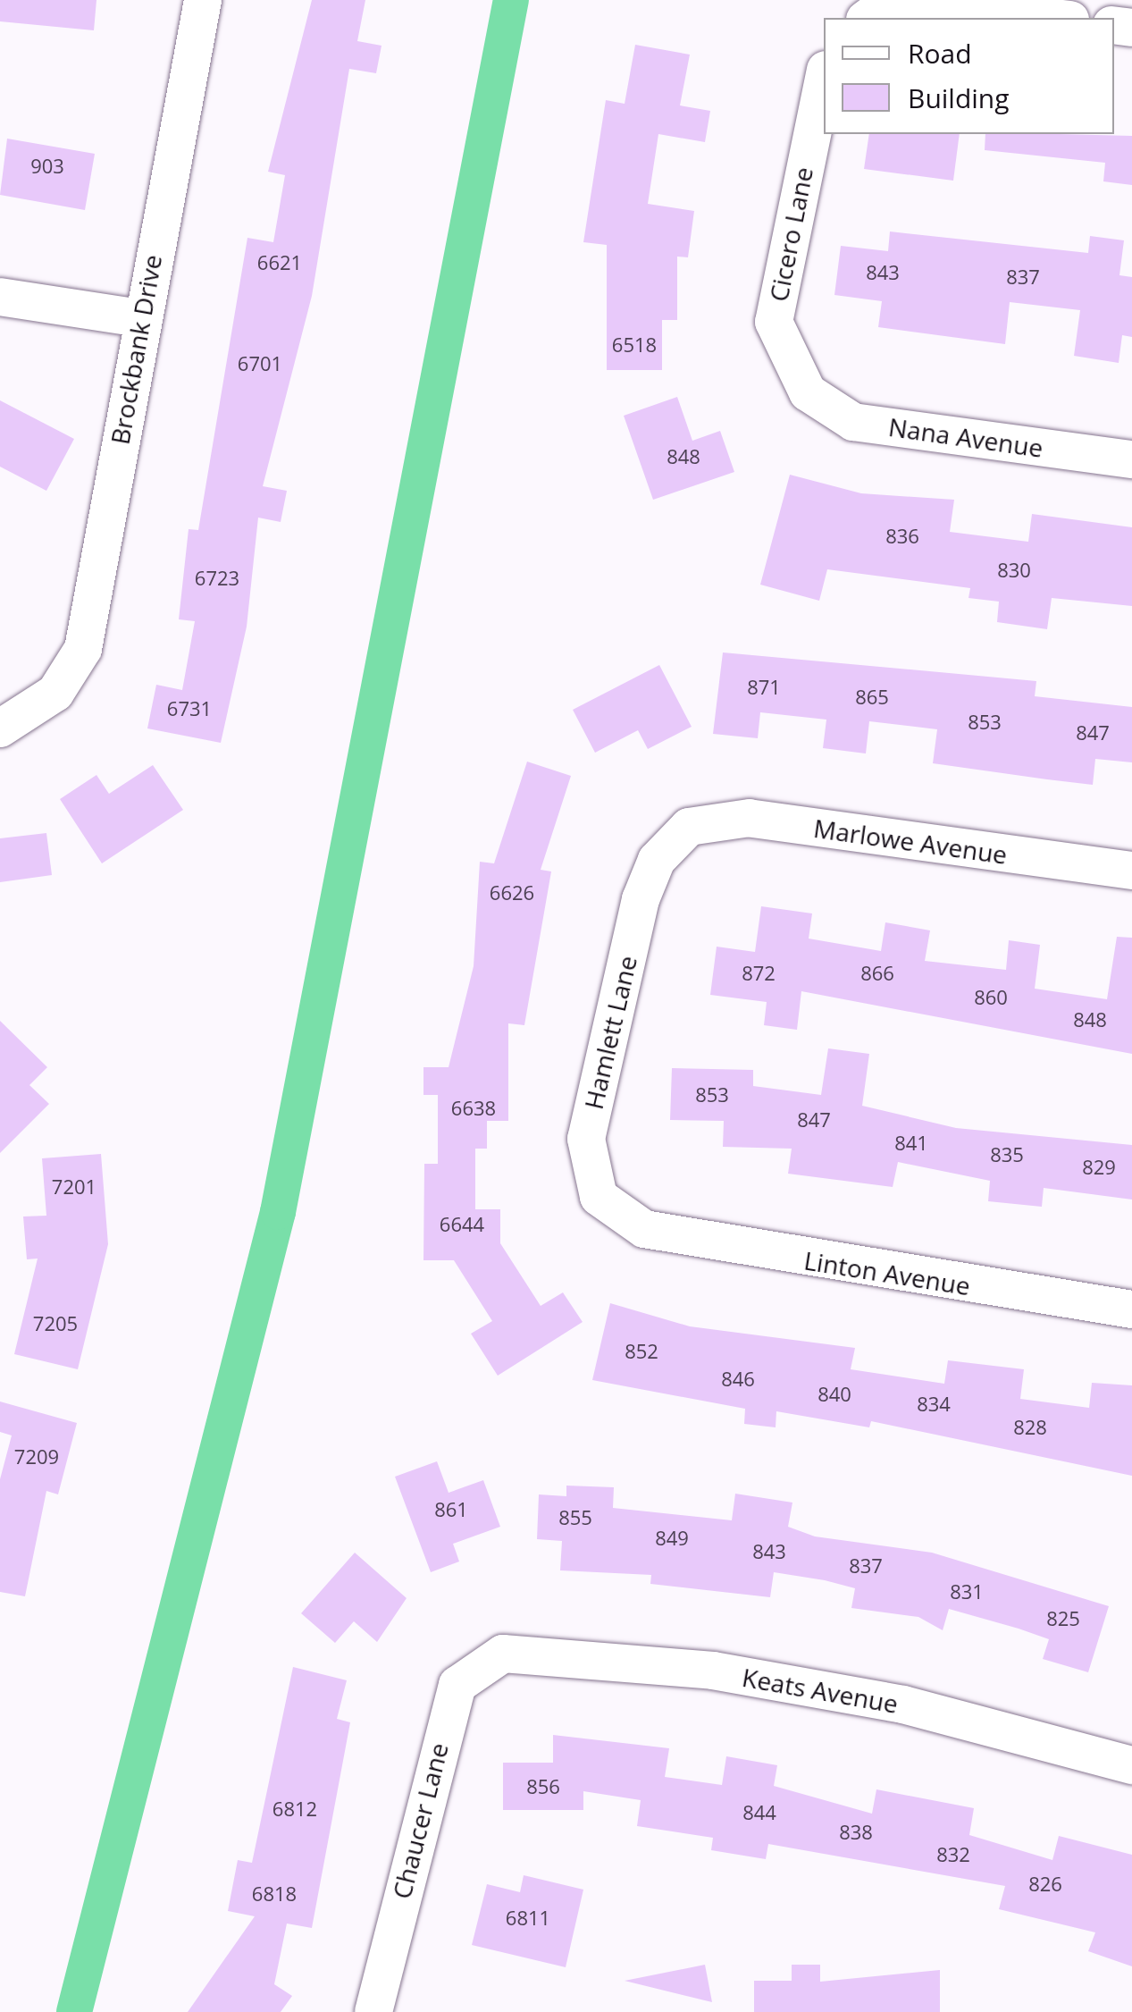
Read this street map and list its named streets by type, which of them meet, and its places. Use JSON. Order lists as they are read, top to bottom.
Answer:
{
  "streets": {
    "street": [
      "Cicero Lane",
      "Brockbank Drive",
      "Nana Avenue",
      "Marlowe Avenue",
      "Hamlett Lane",
      "Linton Avenue",
      "Keats Avenue",
      "Chaucer Lane"
    ]
  },
  "crossings": [
    ["Cicero Lane", "Nana Avenue"],
    ["Marlowe Avenue", "Hamlett Lane"],
    ["Hamlett Lane", "Linton Avenue"],
    ["Keats Avenue", "Chaucer Lane"]
  ],
  "house_numbers": [
    "903",
    "6621",
    "843",
    "837",
    "6518",
    "6701",
    "848",
    "836",
    "830",
    "6723",
    "871",
    "865",
    "6731",
    "853",
    "847",
    "6626",
    "872",
    "866",
    "860",
    "848",
    "853",
    "6638",
    "847",
    "841",
    "835",
    "829",
    "7201",
    "6644",
    "7205",
    "852",
    "846",
    "840",
    "834",
    "828",
    "7209",
    "861",
    "855",
    "849",
    "843",
    "837",
    "831",
    "825",
    "856",
    "6812",
    "844",
    "838",
    "832",
    "826",
    "6818",
    "6811"
  ],
  "legend": ["Road", "Building"]
}
